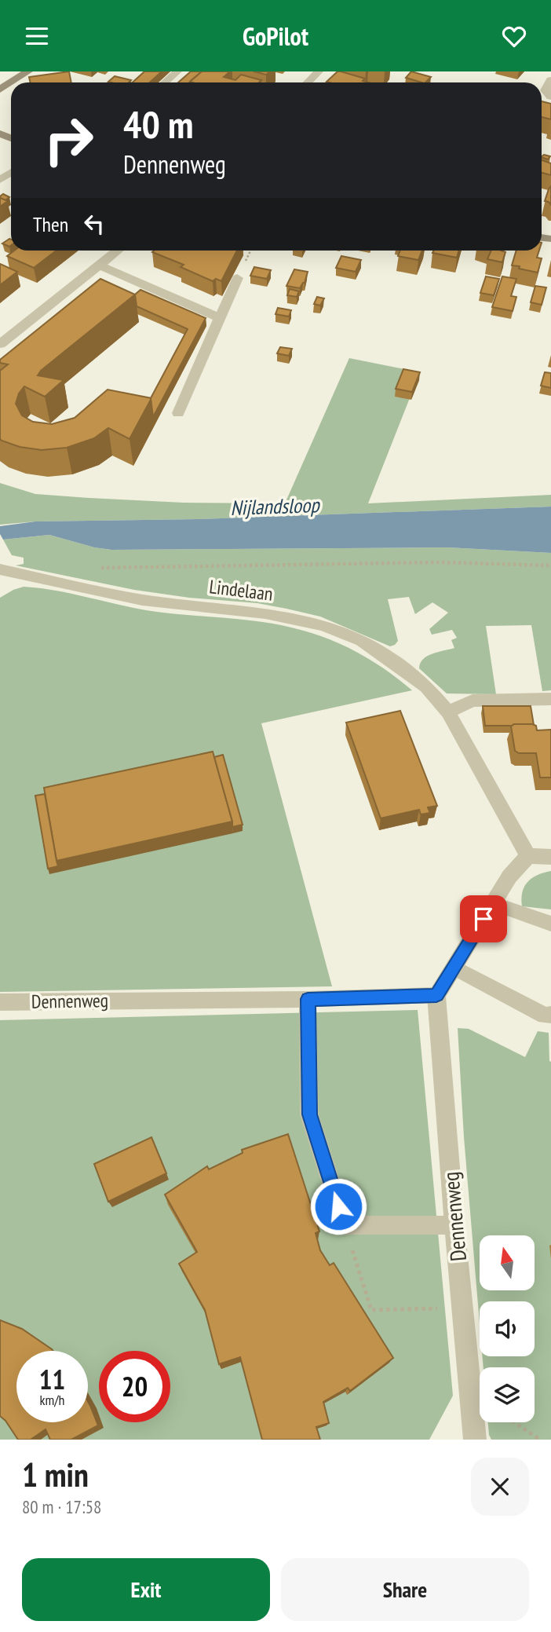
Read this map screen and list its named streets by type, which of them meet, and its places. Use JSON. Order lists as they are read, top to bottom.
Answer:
{
  "streets": {
    "street": ["Lindelaan", "Dennenweg"]
  },
  "water": ["Nijlandsloop"],
  "north": "top",
  "page": {
    "header": "GoPilot",
    "turn": ["40 m", "Dennenweg"],
    "then": "Then",
    "speed": "11 km/h",
    "limit": "20",
    "heading": ["1 min", "80 m · 17:58"],
    "buttons": ["Exit", "Share"]
  }
}
